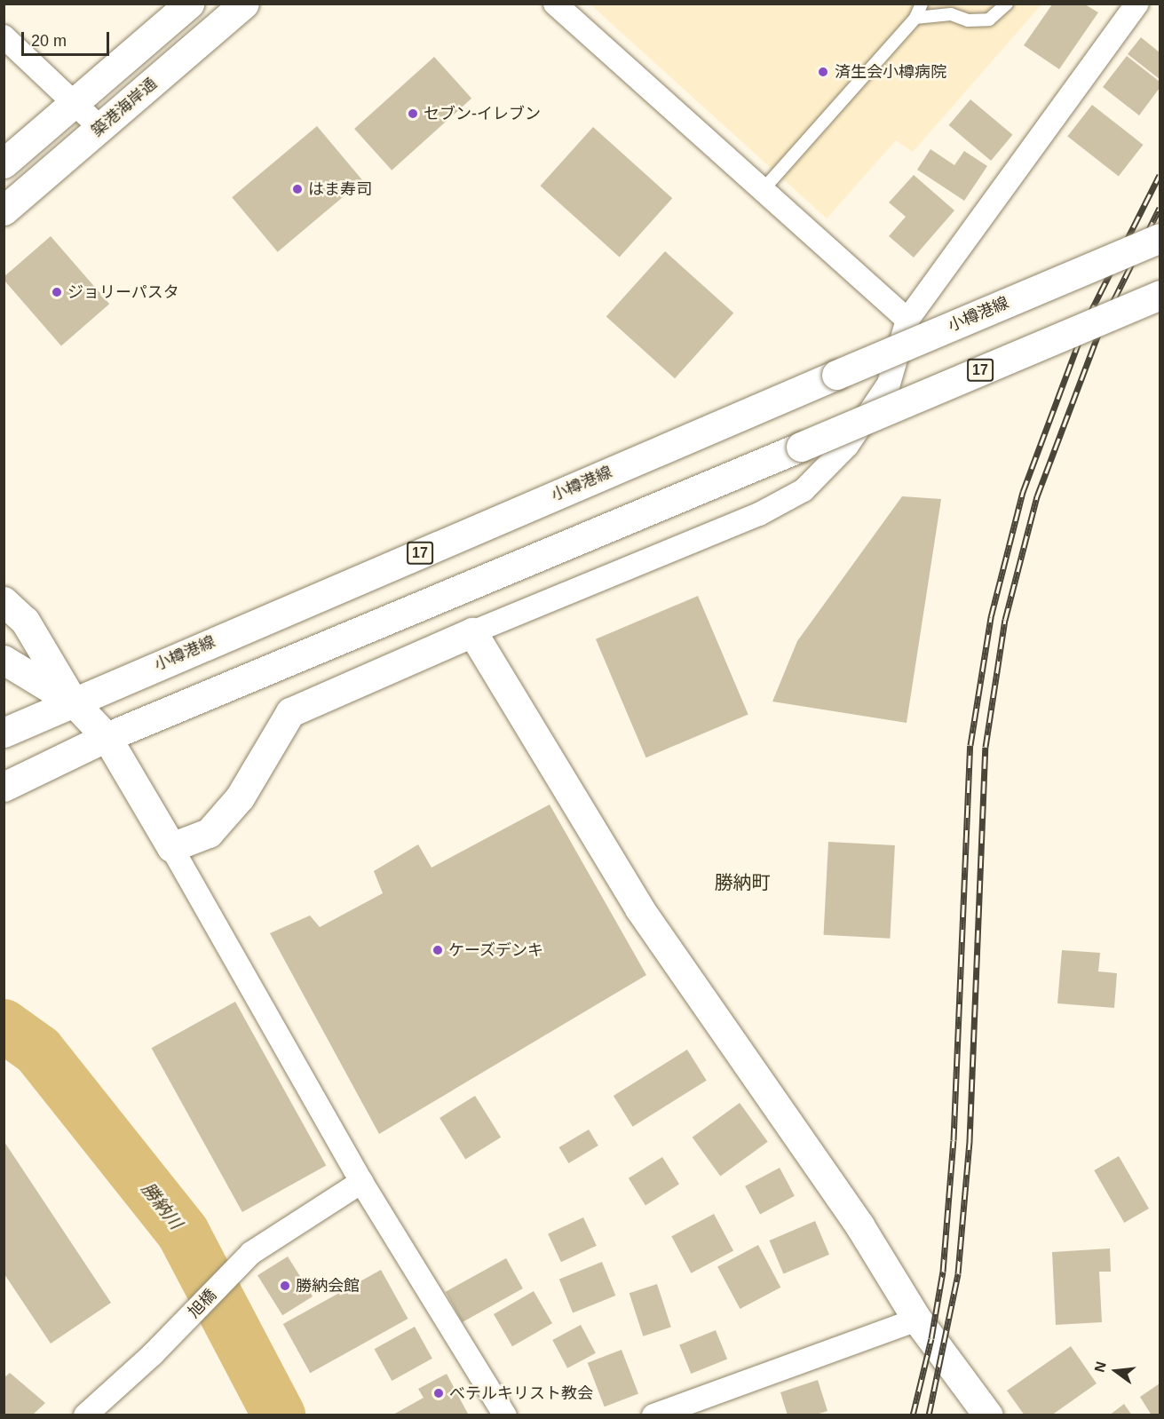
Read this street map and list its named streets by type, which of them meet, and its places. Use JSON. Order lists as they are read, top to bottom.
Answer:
{
  "streets": {
    "main road": ["築港海岸通", "小樽港線", "17"],
    "street": ["旭橋"]
  },
  "districts": ["勝納町"],
  "water": ["勝納川"],
  "places": [
    "済生会小樽病院",
    "セブン-イレブン",
    "はま寿司",
    "ジョリーパスタ",
    "ケーズデンキ",
    "勝納会館",
    "べテルキリスト教会"
  ],
  "scale_bar": "20 m",
  "north": "left"
}
